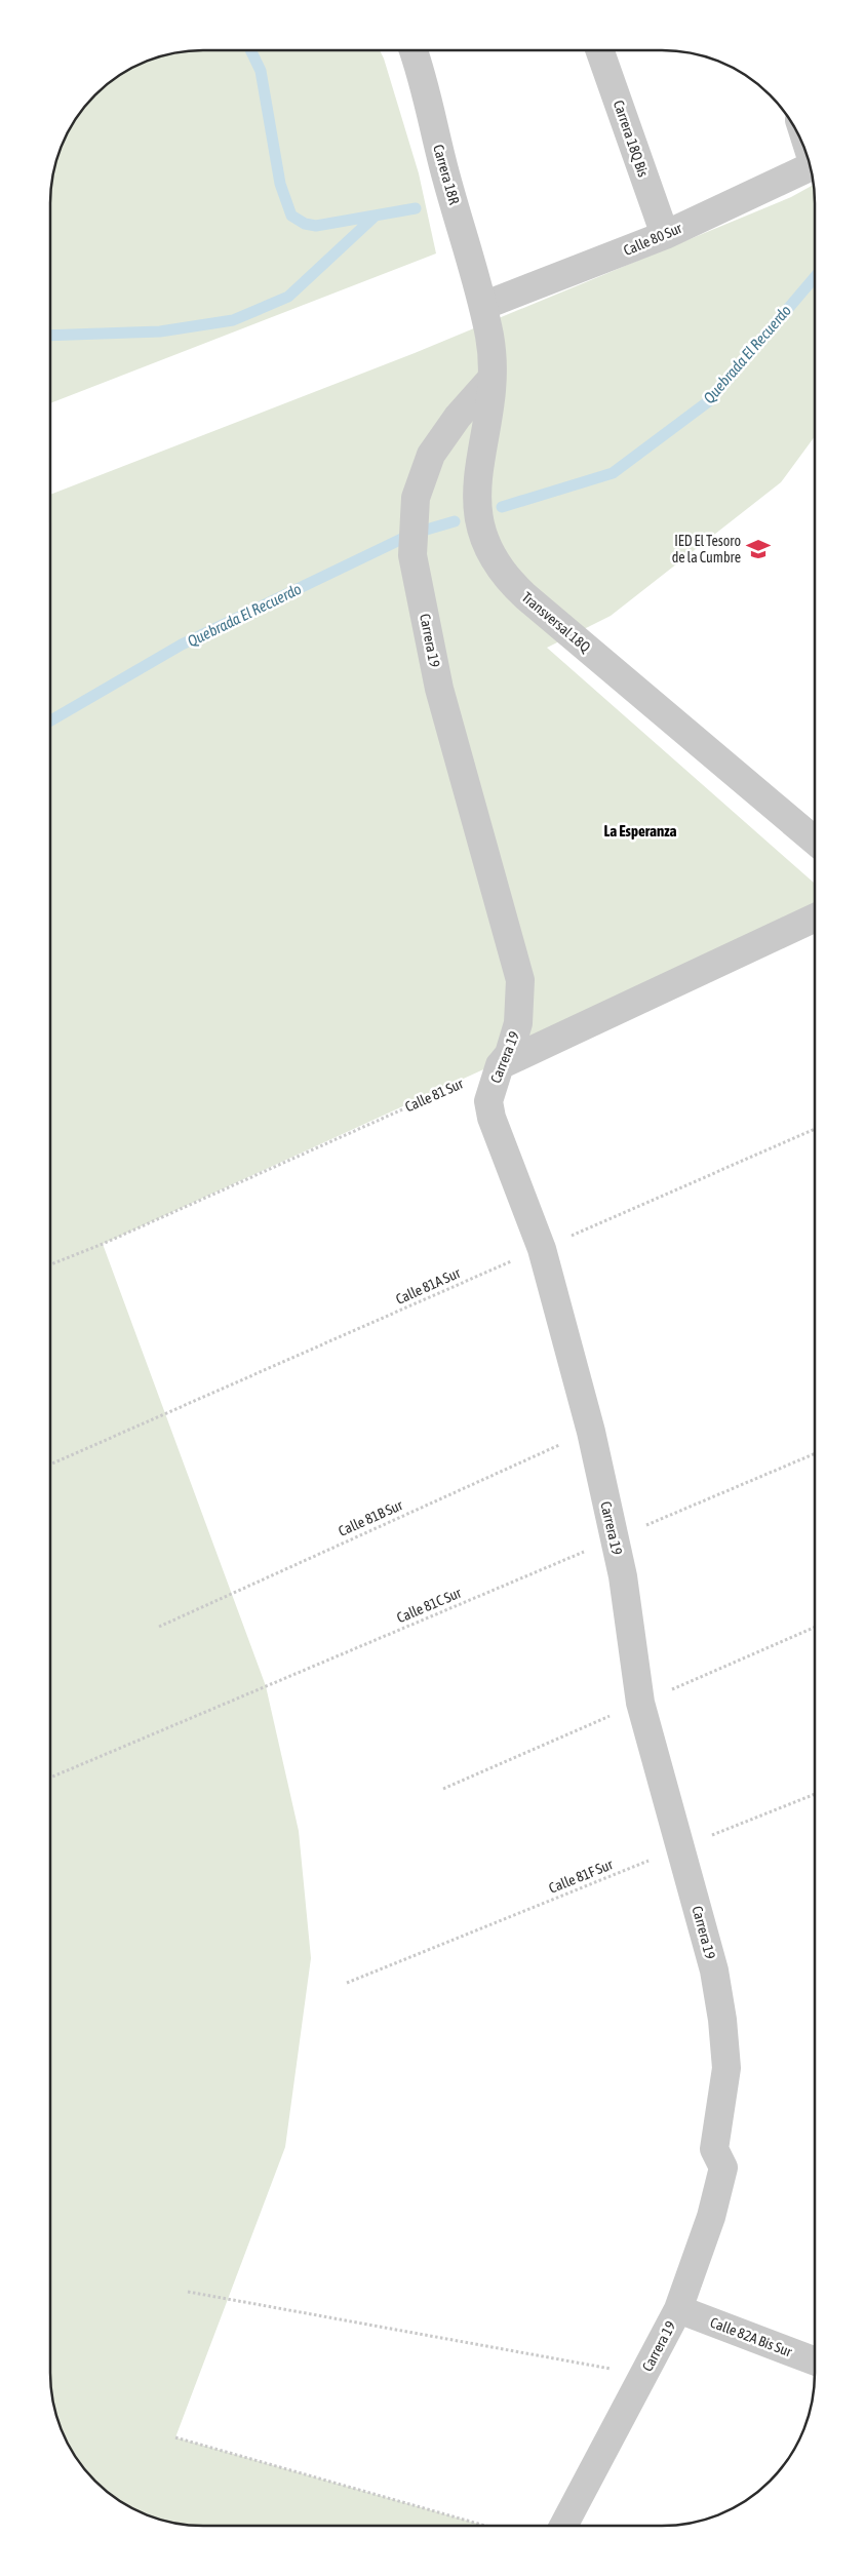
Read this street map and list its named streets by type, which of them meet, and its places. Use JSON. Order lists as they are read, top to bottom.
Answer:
{
  "streets": {
    "street": [
      "Carrera 18Q Bis",
      "Carrera 18R",
      "Calle 80 Sur",
      "Transversal 18Q",
      "Carrera 19",
      "Calle 82A Bis Sur"
    ],
    "path": [
      "Calle 81 Sur",
      "Calle 81A Sur",
      "Calle 81B Sur",
      "Calle 81C Sur",
      "Calle 81F Sur"
    ]
  },
  "crossings": [
    ["Carrera 18Q Bis", "Calle 80 Sur"],
    ["Carrera 18R", "Calle 80 Sur"],
    ["Carrera 18R", "Transversal 18Q"],
    ["Calle 80 Sur", "Transversal 18Q"],
    ["Transversal 18Q", "Carrera 19"],
    ["Carrera 19", "Calle 81 Sur"],
    ["Carrera 19", "Calle 81A Sur"],
    ["Carrera 19", "Calle 81B Sur"],
    ["Carrera 19", "Calle 81C Sur"],
    ["Carrera 19", "Calle 81F Sur"],
    ["Carrera 19", "Calle 82A Bis Sur"]
  ],
  "districts": ["La Esperanza"],
  "water": ["Quebrada El Recuerdo"],
  "places": {
    "school or university": ["IED El Tesoro de la Cumbre"]
  }
}
